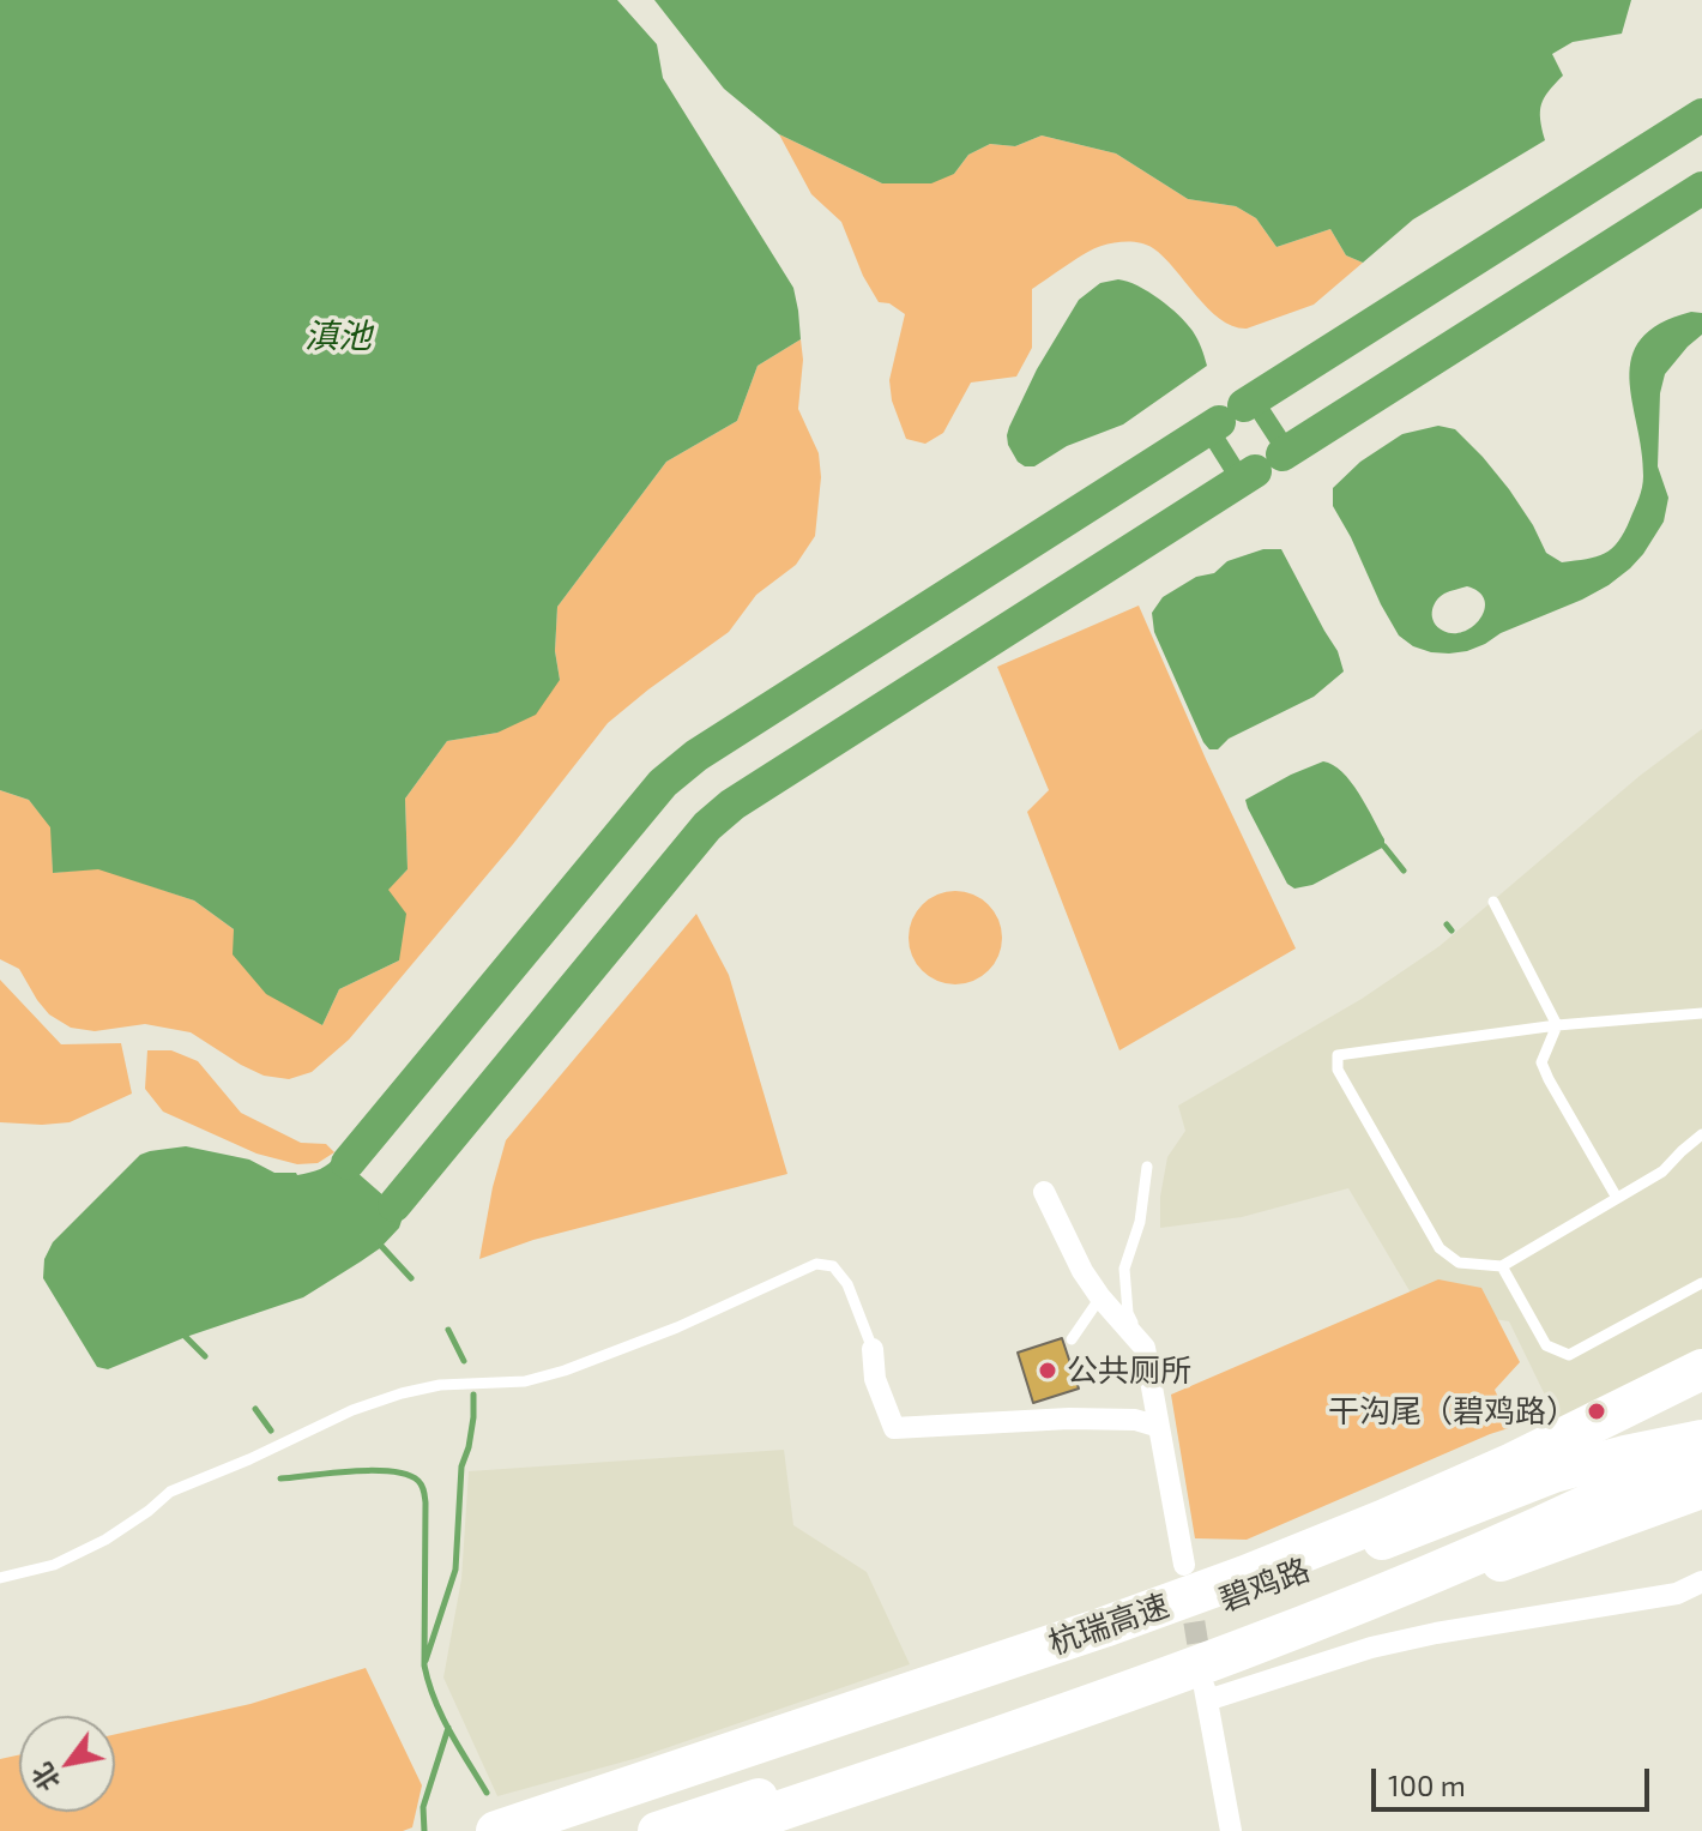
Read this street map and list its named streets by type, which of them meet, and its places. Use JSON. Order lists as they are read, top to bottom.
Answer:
{
  "streets": {
    "highway": ["碧鸡路", "杭瑞高速"]
  },
  "water": ["滇池"],
  "places": ["公共厕所", "干沟尾（碧鸡路）"],
  "scale_bar": "100 m",
  "north": "bottom left"
}
